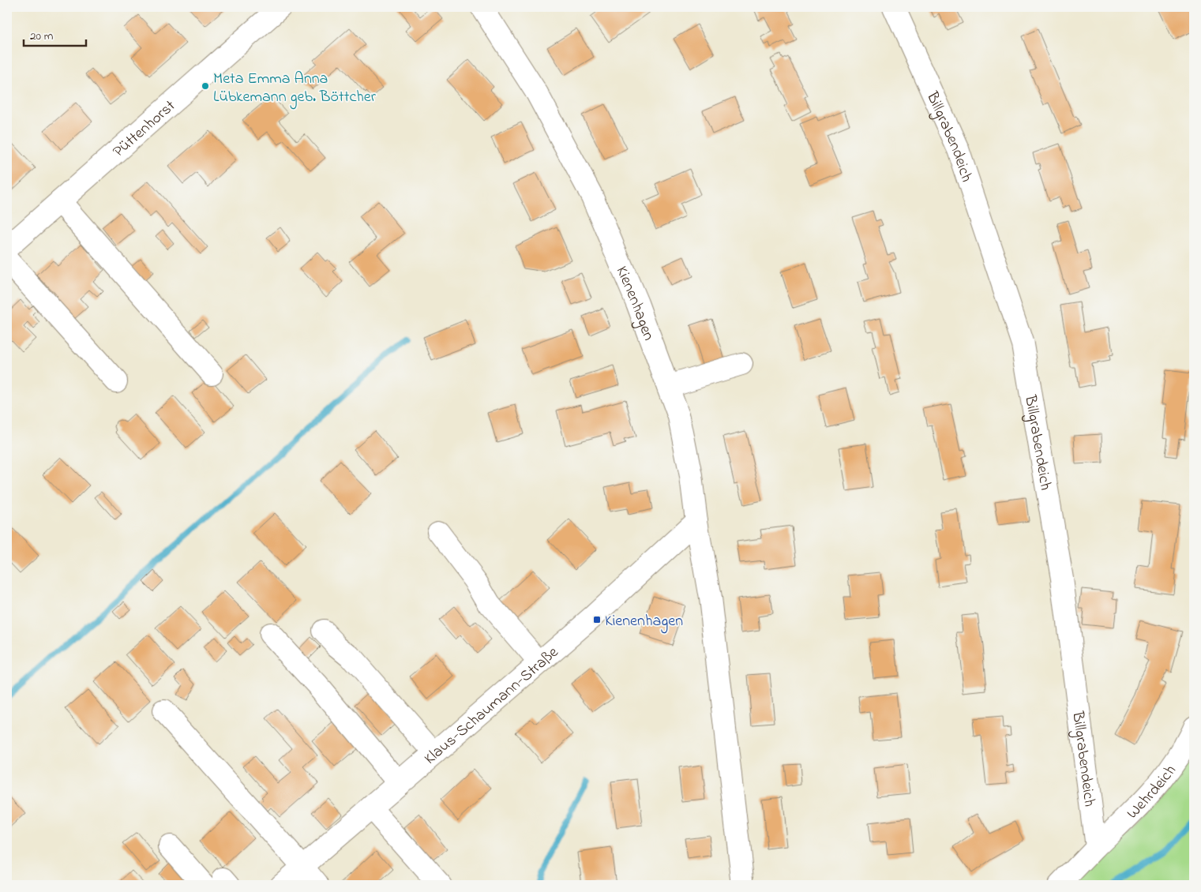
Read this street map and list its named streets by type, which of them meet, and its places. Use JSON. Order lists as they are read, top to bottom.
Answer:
{
  "streets": {
    "street": [
      "Püttenhorst",
      "Billgrabendeich",
      "Kienenhagen",
      "Klaus-Schaumann-Straße",
      "Wehrdeich"
    ]
  },
  "crossings": [
    ["Billgrabendeich", "Wehrdeich"],
    ["Kienenhagen", "Klaus-Schaumann-Straße"]
  ],
  "places": {
    "other": ["Meta Emma Anna Lübkemann geb. Böttcher"],
    "transit": ["Kienenhagen"]
  },
  "scale_bar": "20 m"
}
